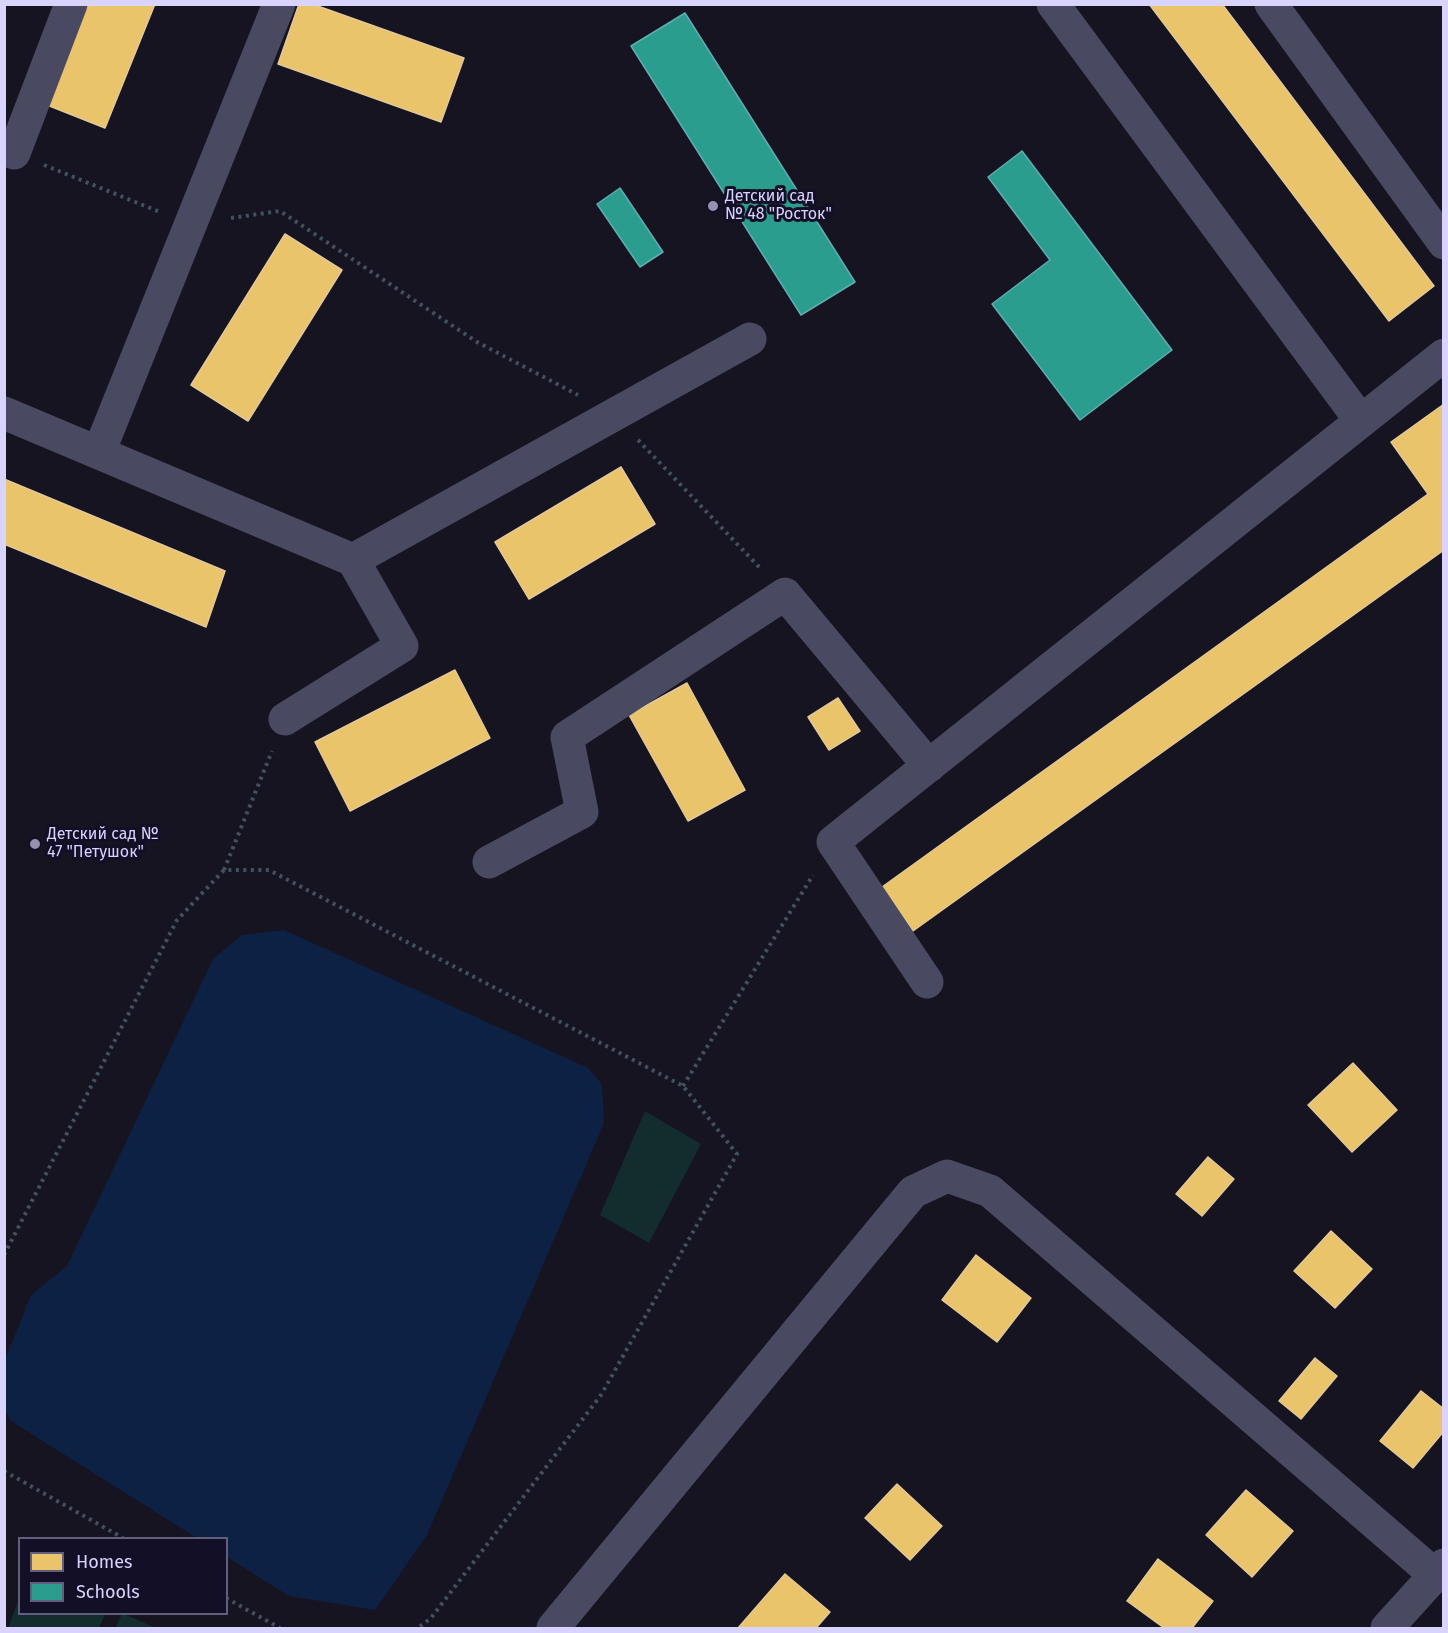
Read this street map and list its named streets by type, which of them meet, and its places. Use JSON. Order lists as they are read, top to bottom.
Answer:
{
  "places": ["Детский сад № 48 \"Росток\"", "Детский сад № 47 \"Петушок\""],
  "legend": ["Homes", "Schools"]
}
